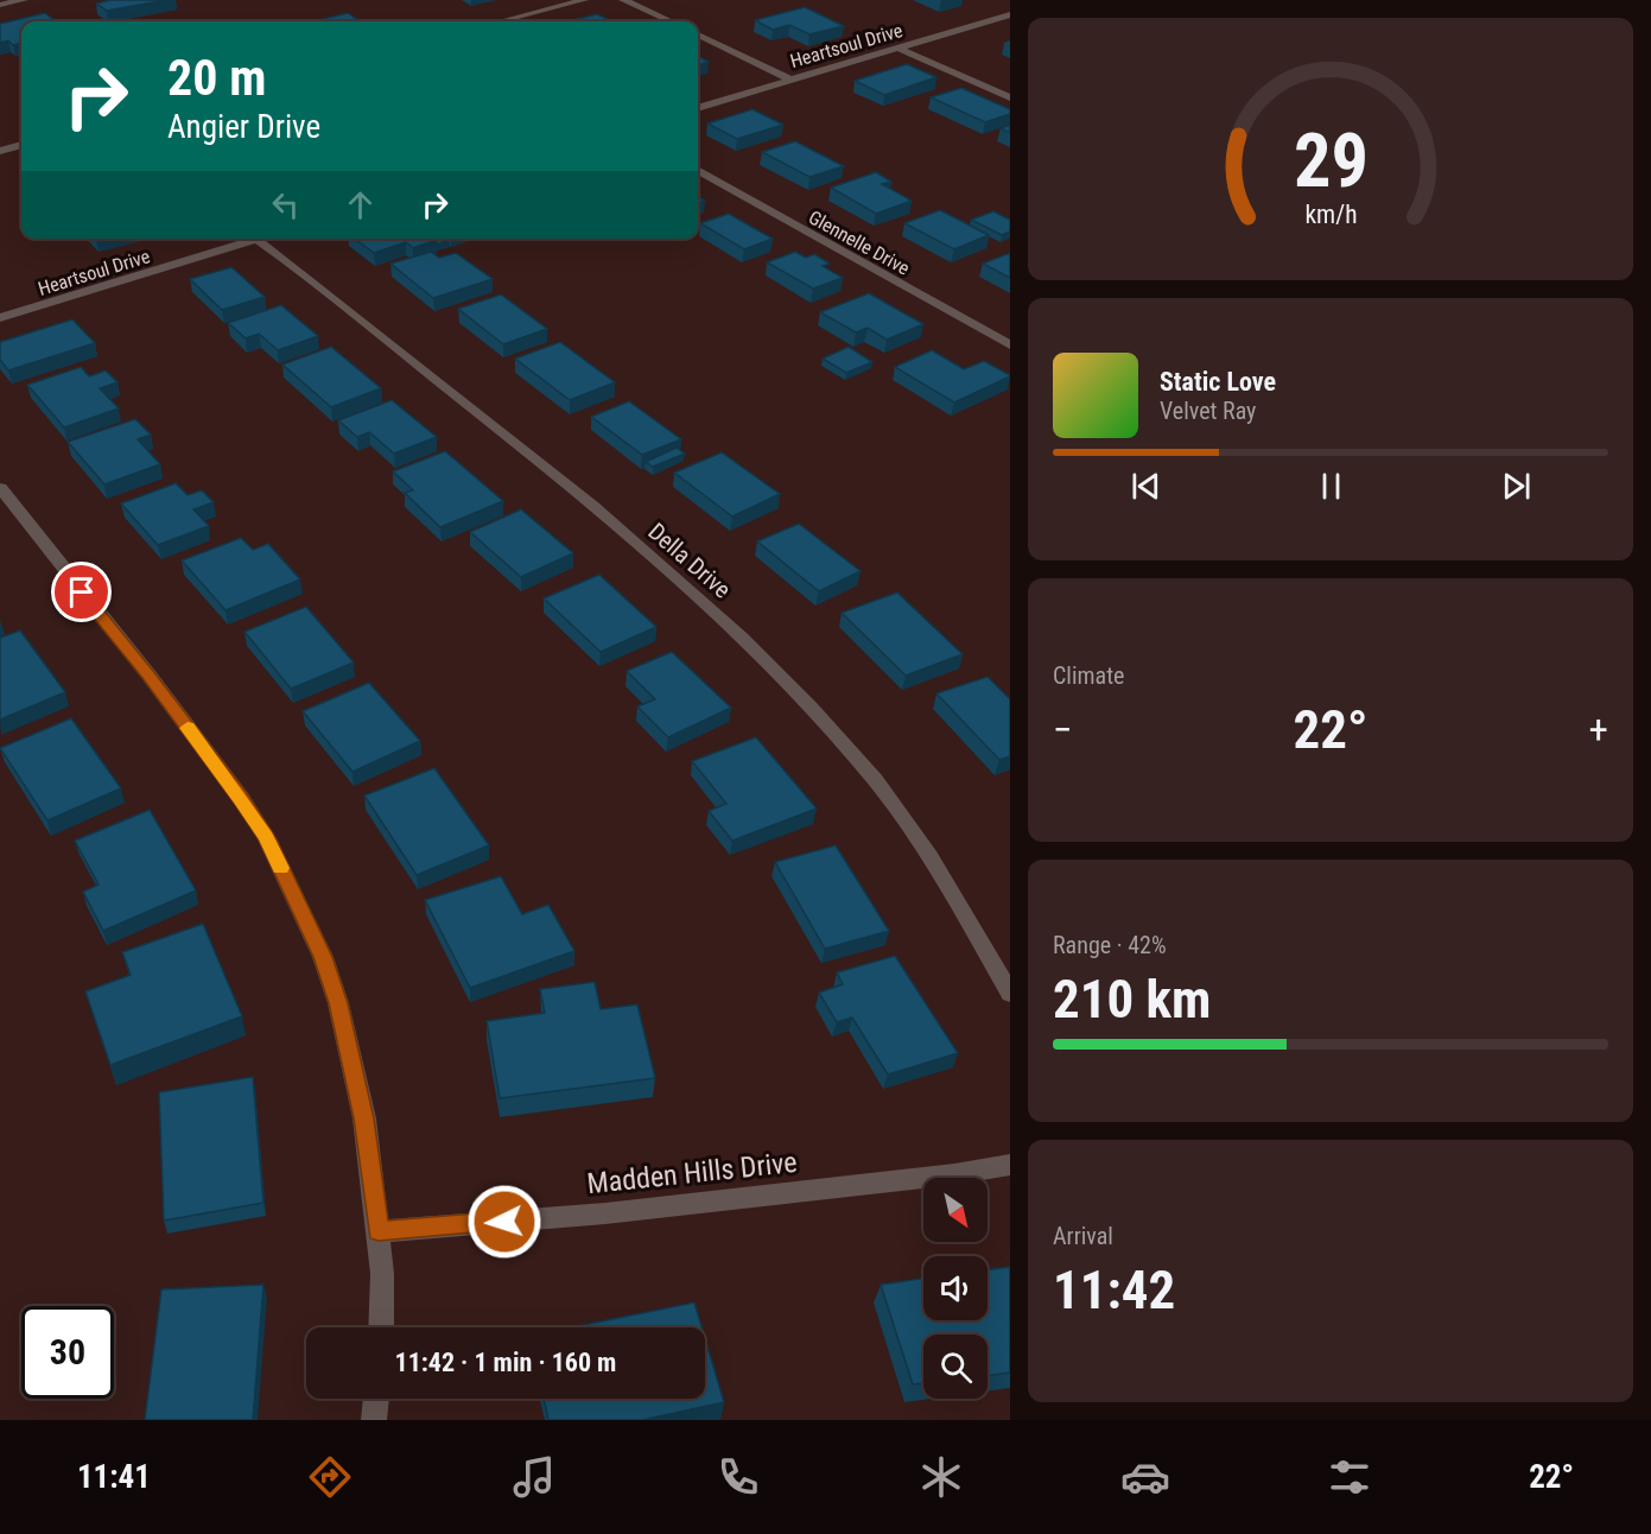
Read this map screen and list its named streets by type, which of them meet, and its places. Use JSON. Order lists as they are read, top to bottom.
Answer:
{
  "streets": {
    "street": [
      "Heartsoul Drive",
      "Glennelle Drive",
      "Della Drive",
      "Madden Hills Drive"
    ]
  },
  "crossings": [
    ["Heartsoul Drive", "Della Drive"]
  ],
  "north": "bottom right",
  "page": {
    "turn": ["20 m", "Angier Drive"],
    "song": ["Static Love", "Velvet Ray"],
    "tile": [
      "Climate",
      ["Range · 42%", "210 km"],
      ["Arrival", "11:42"]
    ],
    "heat": ["−", "22°", "+"],
    "limit": "30",
    "trip": "11:42 · 1 min · 160 m",
    "tabs": ["11:41", "22°"],
    "gauge": ["29", "km/h"]
  }
}
